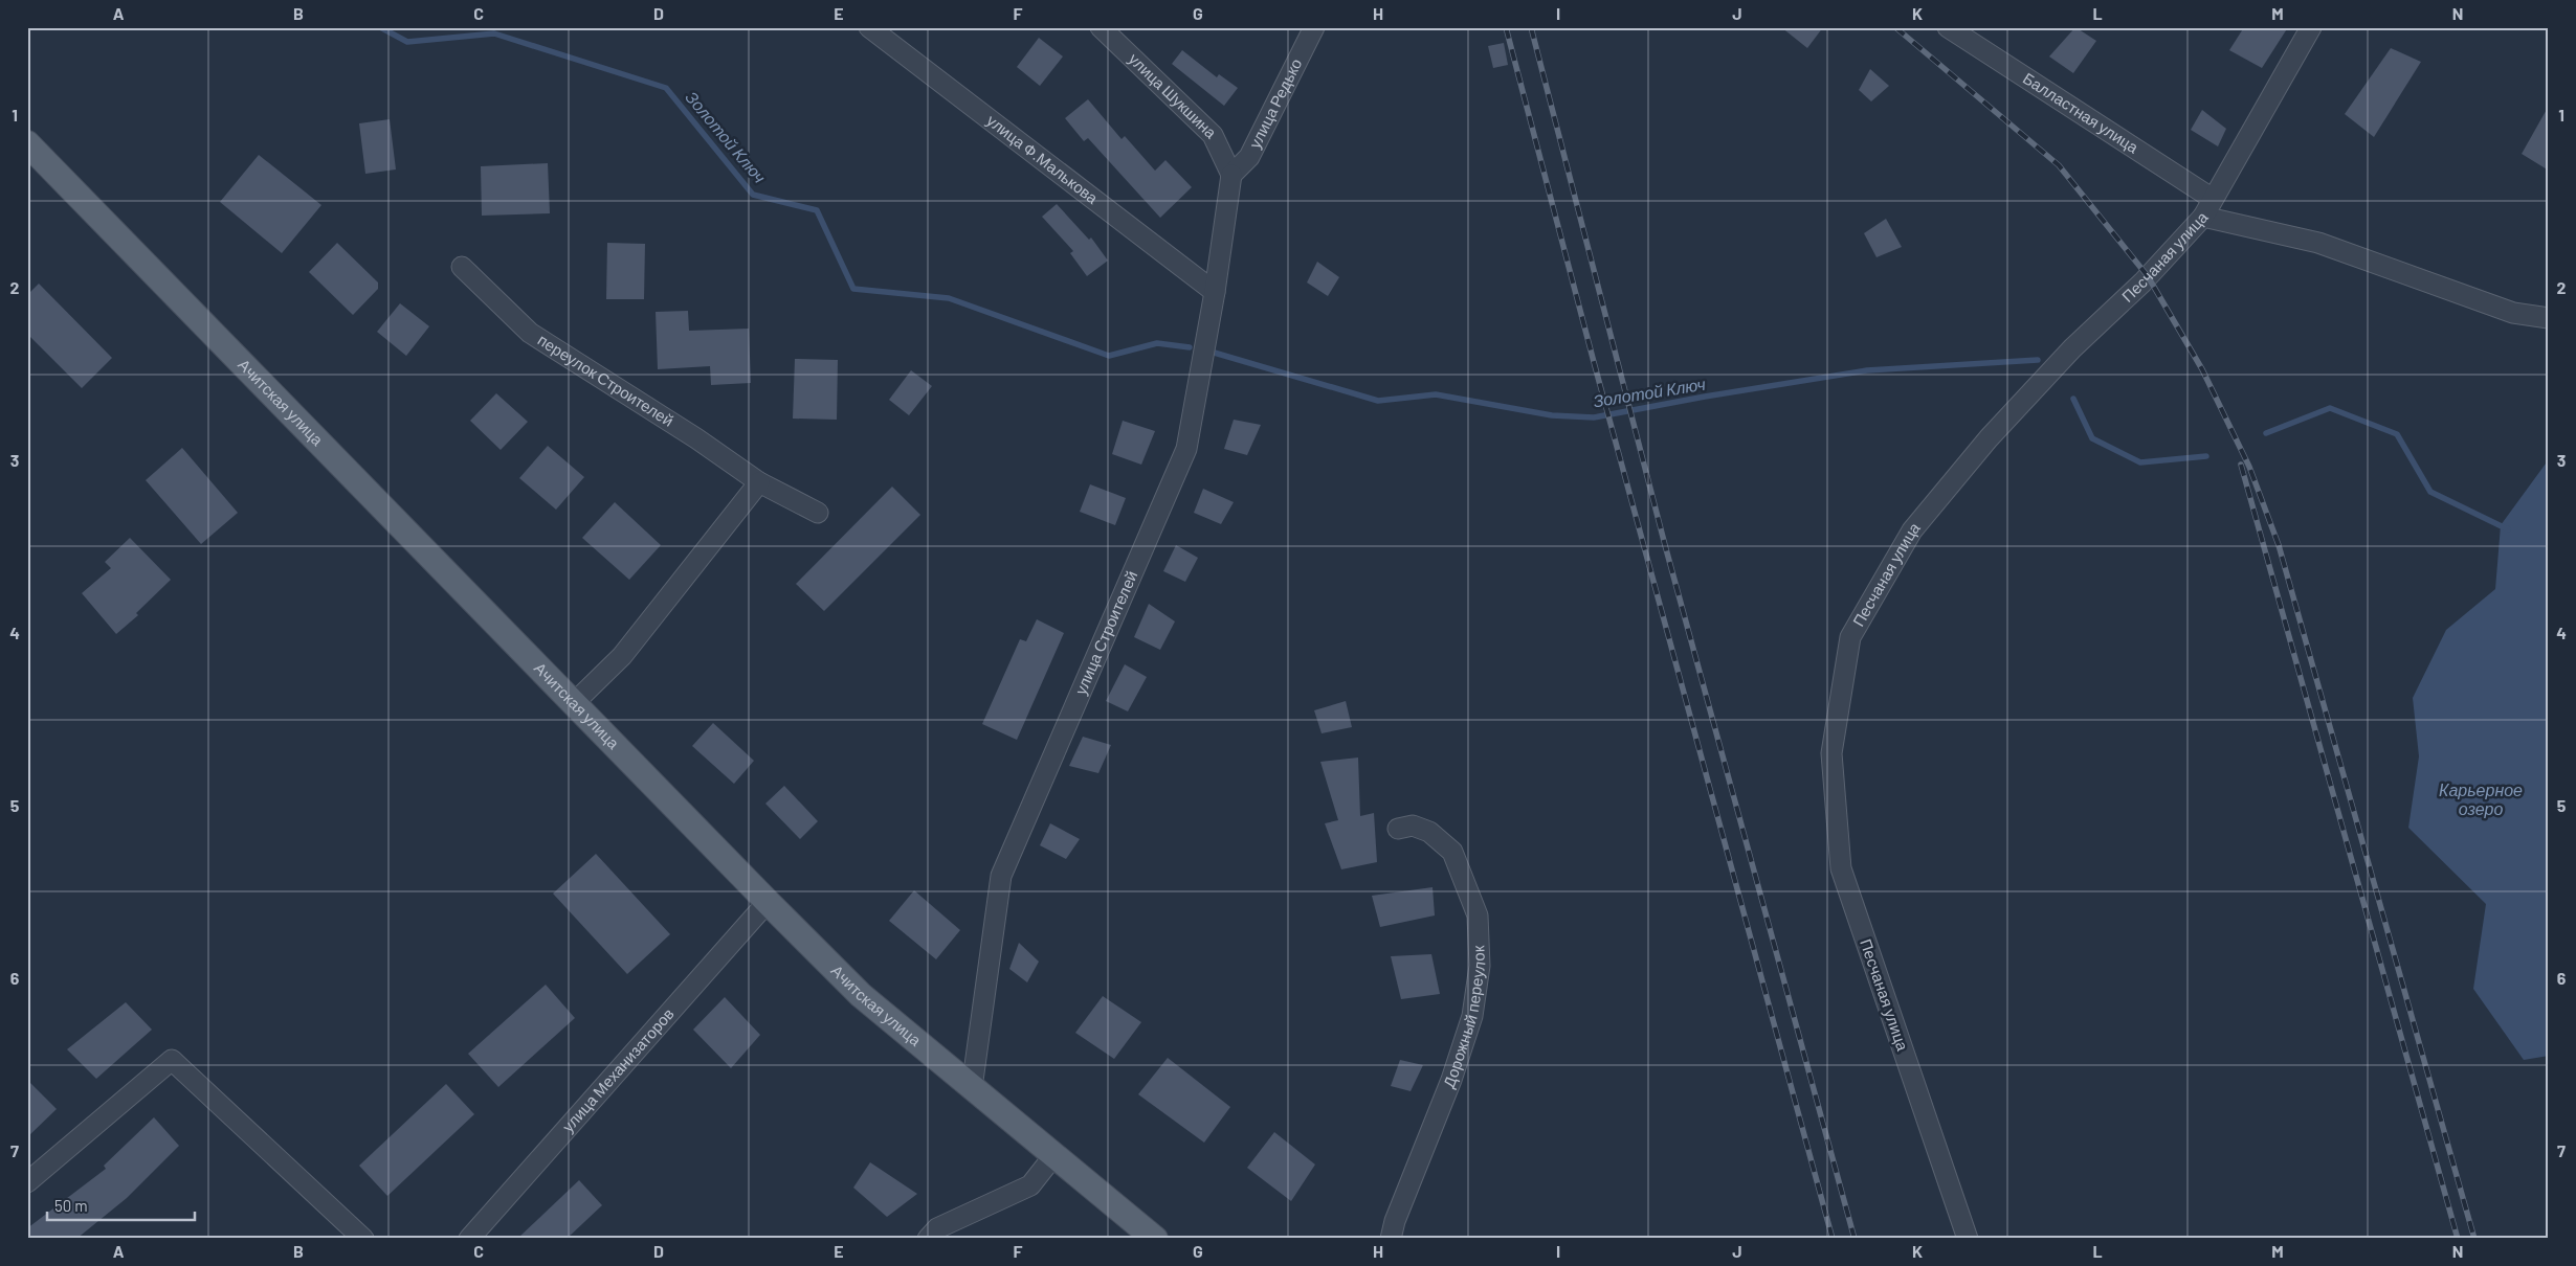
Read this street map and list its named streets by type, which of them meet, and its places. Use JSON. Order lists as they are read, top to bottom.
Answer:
{
  "streets": {
    "main road": ["Ачитская улица"],
    "street": [
      "улица Шукшина",
      "улица Редько",
      "Балластная улица",
      "улица Ф.Малькова",
      "Песчаная улица",
      "переулок Строителей",
      "улица Строителей",
      "Дорожный переулок",
      "улица Механизаторов"
    ]
  },
  "crossings": [
    ["улица Шукшина", "улица Редько"],
    ["улица Шукшина", "улица Строителей"],
    ["улица Редько", "улица Строителей"],
    ["Балластная улица", "Песчаная улица"],
    ["улица Ф.Малькова", "улица Строителей"],
    ["Ачитская улица", "улица Строителей"],
    ["Ачитская улица", "улица Механизаторов"]
  ],
  "water": ["Золотой Ключ", "Карьерное озеро"],
  "scale_bar": "50 m",
  "grid": {
    "columns": [
      "A",
      "B",
      "C",
      "D",
      "E",
      "F",
      "G",
      "H",
      "I",
      "J",
      "K",
      "L",
      "M",
      "N"
    ],
    "rows": [
      "1",
      "2",
      "3",
      "4",
      "5",
      "6",
      "7"
    ]
  }
}
